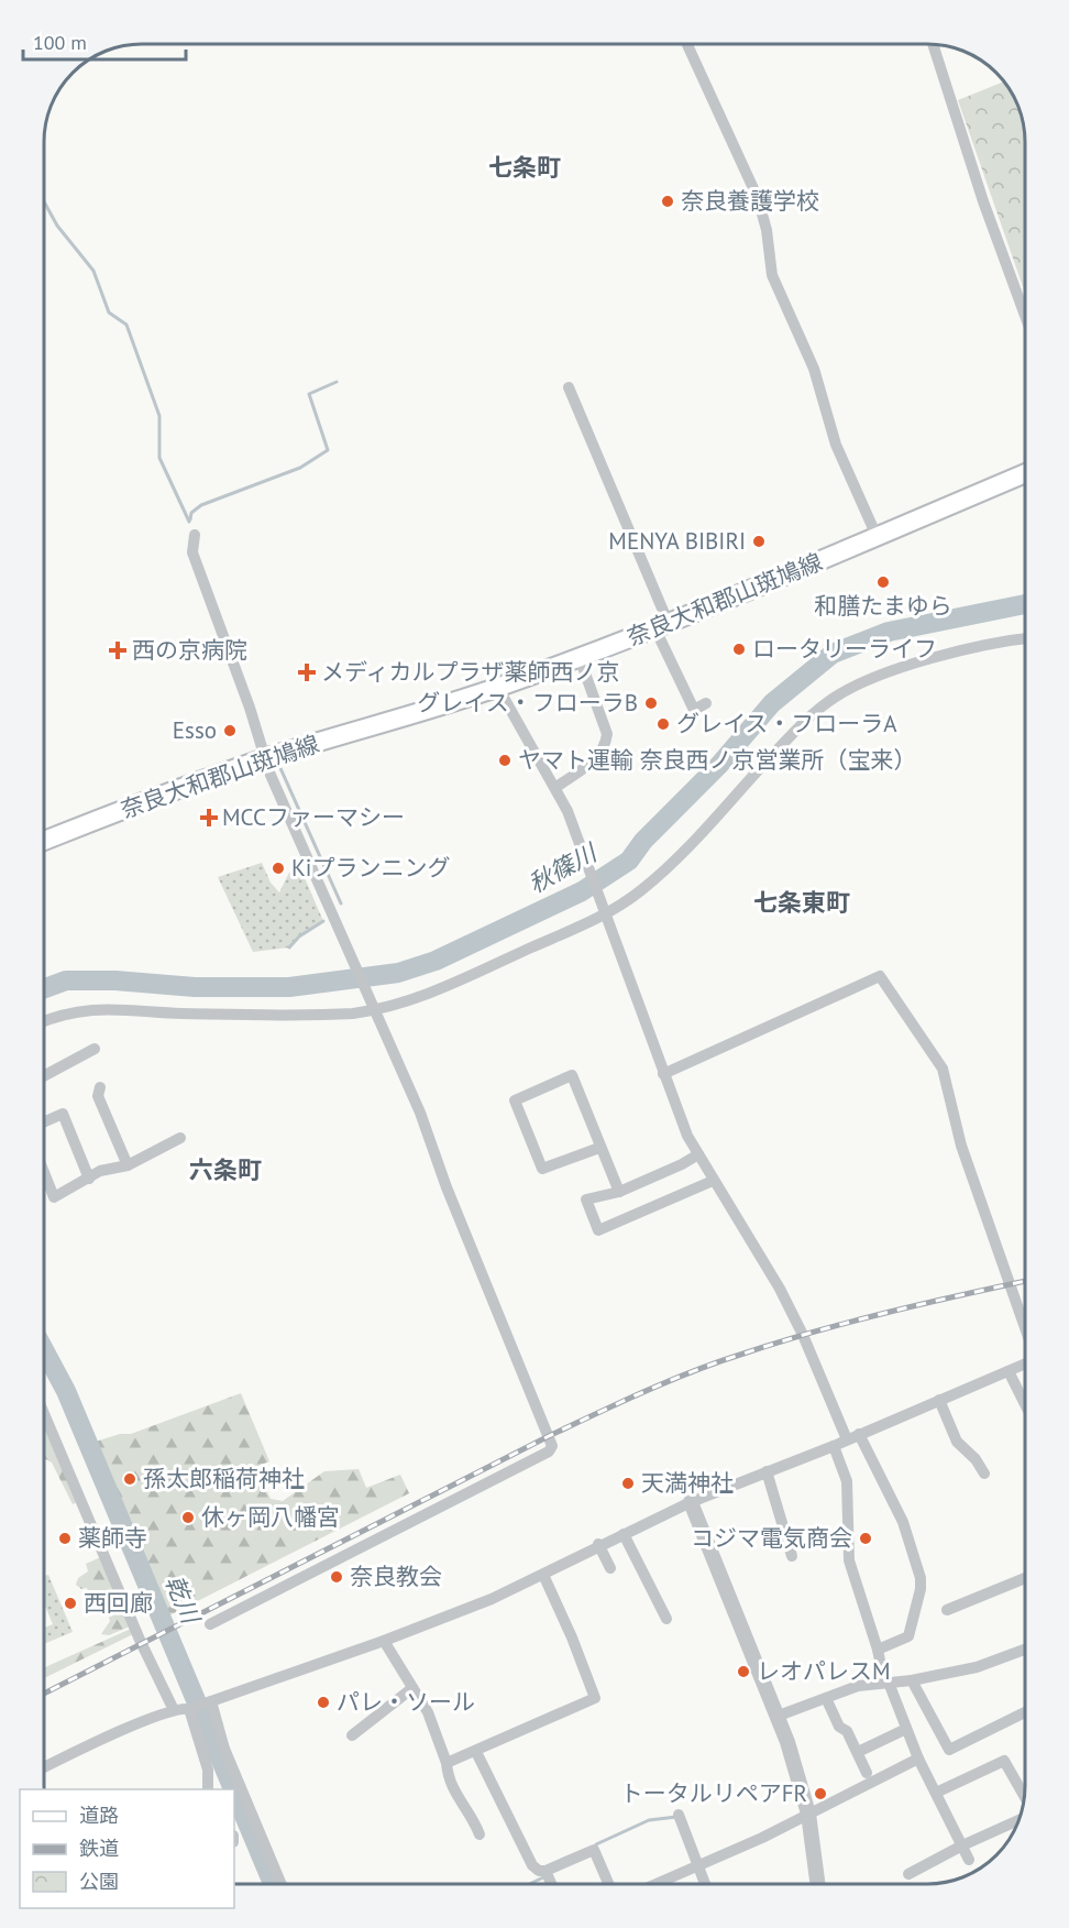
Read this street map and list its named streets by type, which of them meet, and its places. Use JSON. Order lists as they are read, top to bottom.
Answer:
{
  "streets": {
    "main road": ["奈良大和郡山斑鳩線"]
  },
  "districts": ["七条町", "七条東町", "六条町"],
  "water": ["秋篠川", "乾川"],
  "places": {
    "other": [
      "奈良養護学校",
      "MENYA BIBIRI",
      "和膳たまゆら",
      "ロータリーライフ",
      "グレイス・フローラB",
      "グレイス・フローラA",
      "Esso",
      "ヤマト運輸 奈良西ノ京営業所（宝来）",
      "Kiプランニング",
      "孫太郎稲荷神社",
      "天満神社",
      "休ヶ岡八幡宮",
      "薬師寺",
      "コジマ電気商会",
      "奈良教会",
      "西回廊",
      "レオパレスM",
      "パレ・ソール",
      "トータルリペアFR"
    ],
    "health": ["西の京病院", "メディカルプラザ薬師西ノ京", "MCCファーマシー"]
  },
  "legend": ["道路", "鉄道", "公園"],
  "scale_bar": "100 m"
}
